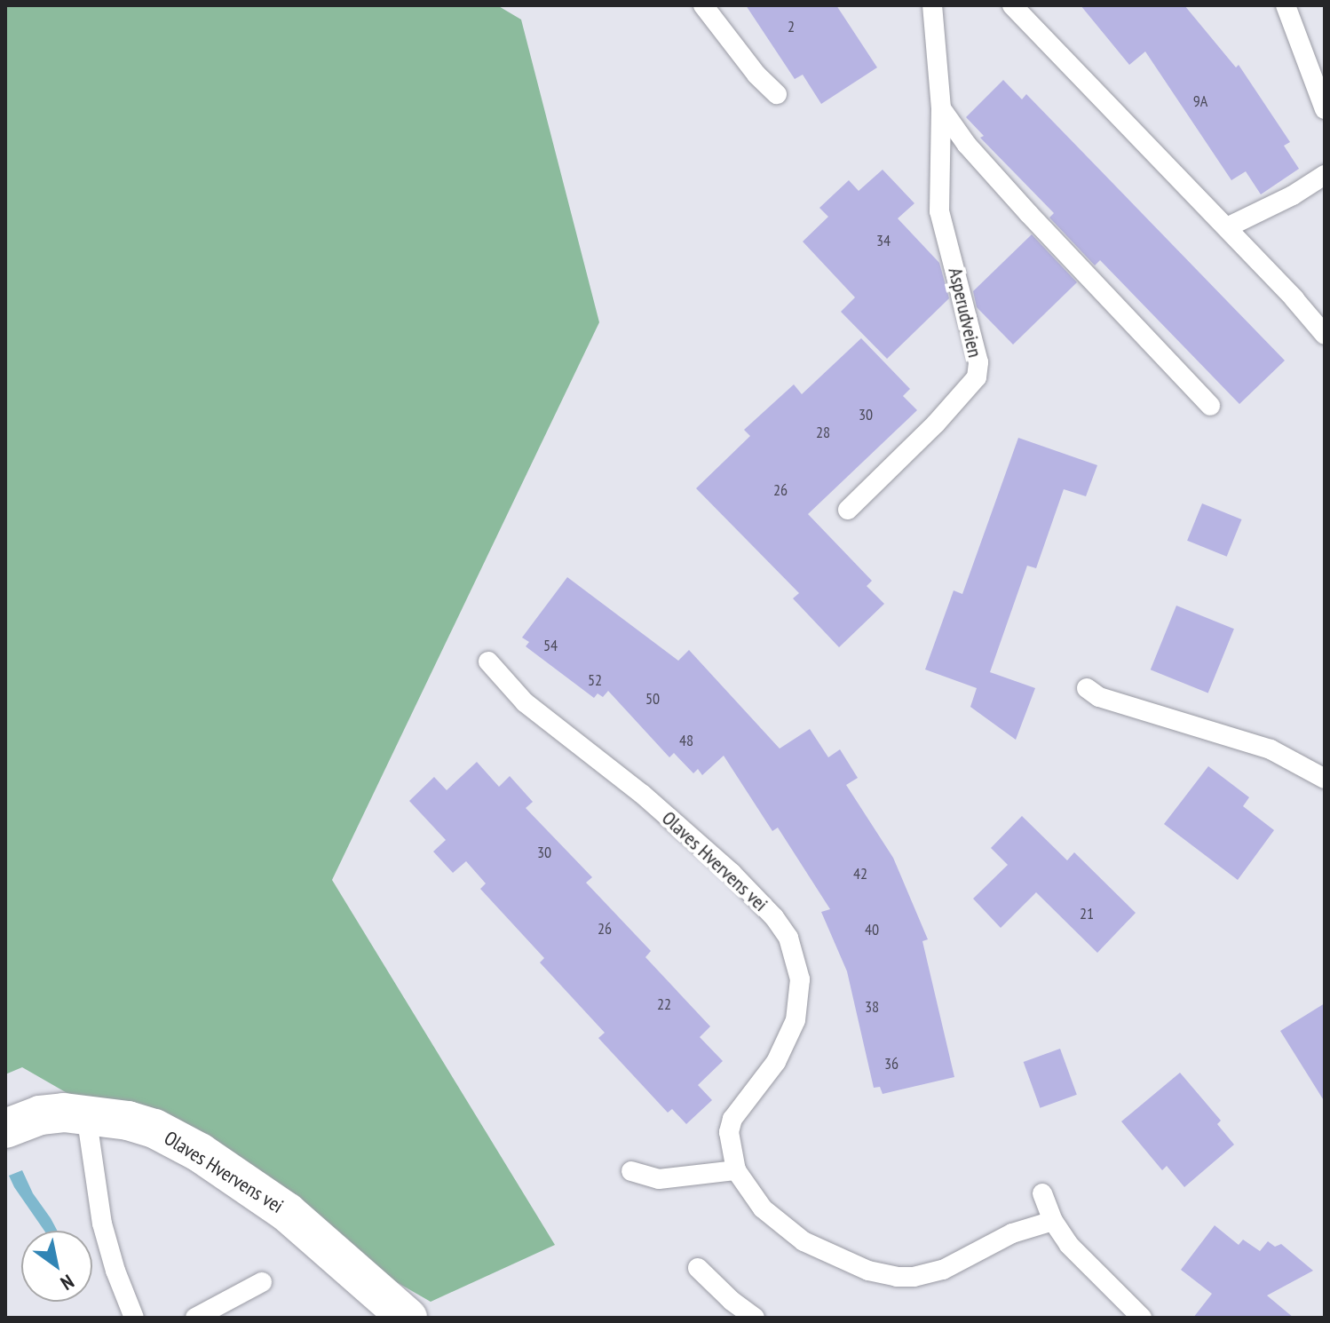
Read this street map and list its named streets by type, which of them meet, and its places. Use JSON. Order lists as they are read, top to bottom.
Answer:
{
  "streets": {
    "street": ["Olaves Hvervens vei"],
    "lane": ["Asperudveien"]
  },
  "house_numbers": [
    "2",
    "9A",
    "34",
    "30",
    "28",
    "26",
    "54",
    "52",
    "50",
    "48",
    "30",
    "42",
    "21",
    "26",
    "40",
    "22",
    "38",
    "36"
  ],
  "north": "bottom right"
}
